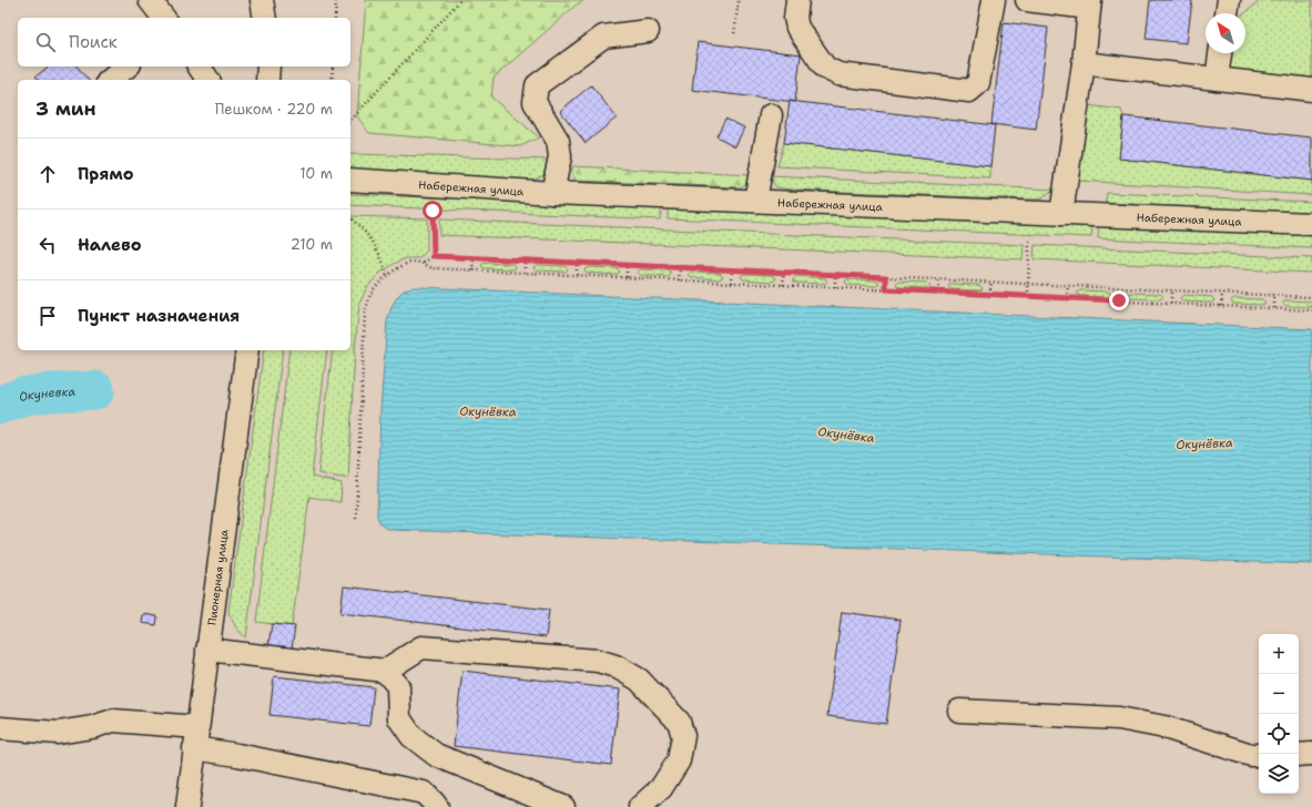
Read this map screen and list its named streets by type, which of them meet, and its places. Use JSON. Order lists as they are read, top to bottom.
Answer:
{
  "streets": {
    "street": ["Набережная улица", "Пионерная улица"]
  },
  "water": ["Окуневка", "Окунёвка"],
  "north": "top left",
  "page": {
    "search": "Поиск",
    "heading": ["3 мин", "Пешком · 220 m"],
    "list": [
      ["Прямо", "10 m"],
      ["Налево", "210 m"],
      "Пункт назначения"
    ],
    "map_buttons": ["+", "−"]
  }
}
